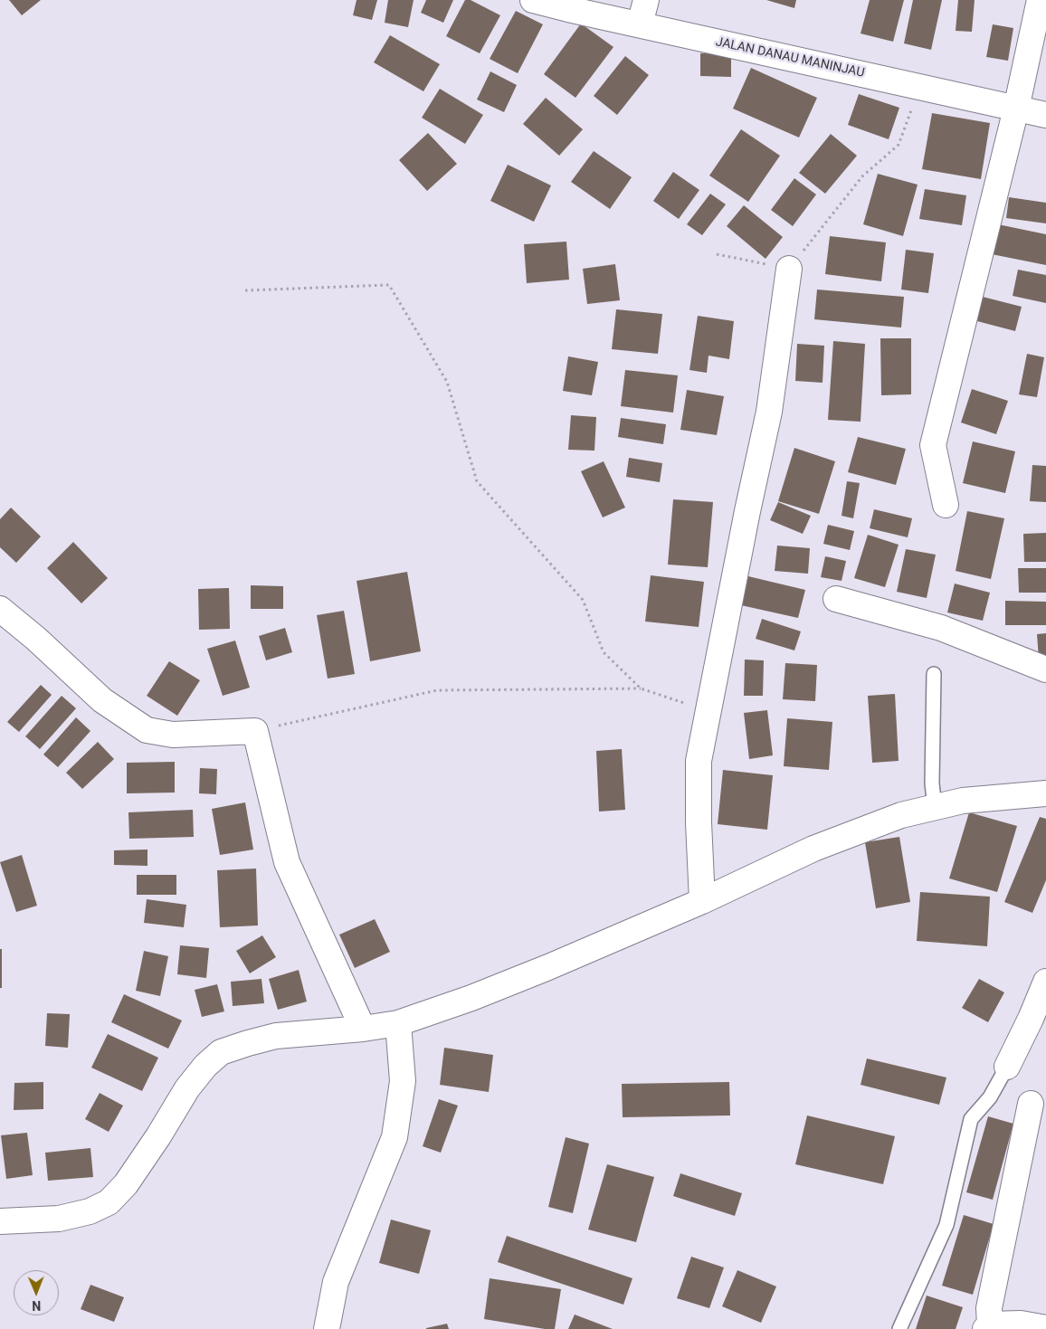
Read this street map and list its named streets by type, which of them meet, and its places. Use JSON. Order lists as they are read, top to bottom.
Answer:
{
  "streets": {
    "street": ["JALAN DANAU MANINJAU"]
  },
  "north": "bottom"
}
